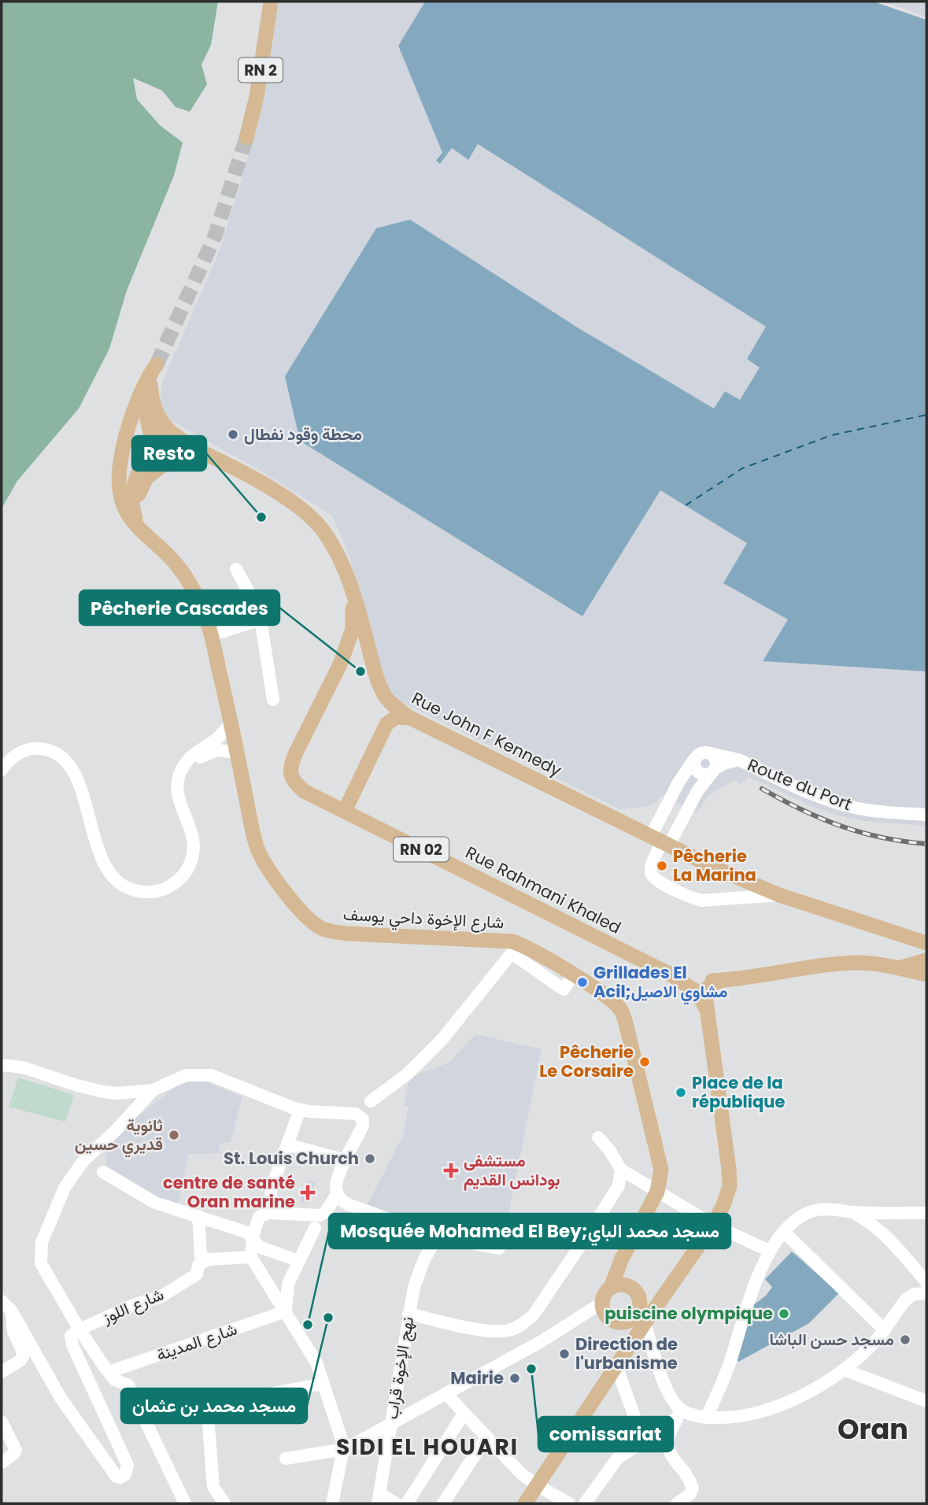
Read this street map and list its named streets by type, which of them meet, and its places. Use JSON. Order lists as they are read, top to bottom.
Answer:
{
  "streets": {
    "main road": [
      "RN 2",
      "Rue John F Kennedy",
      "RN 02",
      "Rue Rahmani Khaled",
      "شارع الإخوة داحي يوسف"
    ],
    "street": [
      "Route du Port",
      "شارع اللوز",
      "شارع المدينة",
      "نهج الإخوة قراب"
    ]
  },
  "crossings": [
    ["Rue John F Kennedy", "RN 02"],
    ["Rue John F Kennedy", "Rue Rahmani Khaled"],
    ["Rue John F Kennedy", "شارع الإخوة داحي يوسف"],
    ["RN 02", "Rue Rahmani Khaled"]
  ],
  "districts": ["Oran", "SIDI EL HOUARI"],
  "places": {
    "other": [
      "محطة وقود نفطال",
      "Resto",
      "Pêcherie Cascades",
      "Pêcherie La Marina",
      "Grillades El Acil;مشاوي الاصيل",
      "Pêcherie Le Corsaire",
      "Place de la république",
      "ثانوية قديري حسين",
      "St. Louis Church",
      "puiscine olympique",
      "مسجد محمد بن عثمان",
      "Mosquée Mohamed El Bey;مسجد محمد الباي",
      "مسجد حسن الباشا",
      "Direction de l'urbanisme",
      "comissariat",
      "Mairie"
    ],
    "health": ["مستشفى بودانس القديم", "centre de santé Oran marine"]
  }
}
